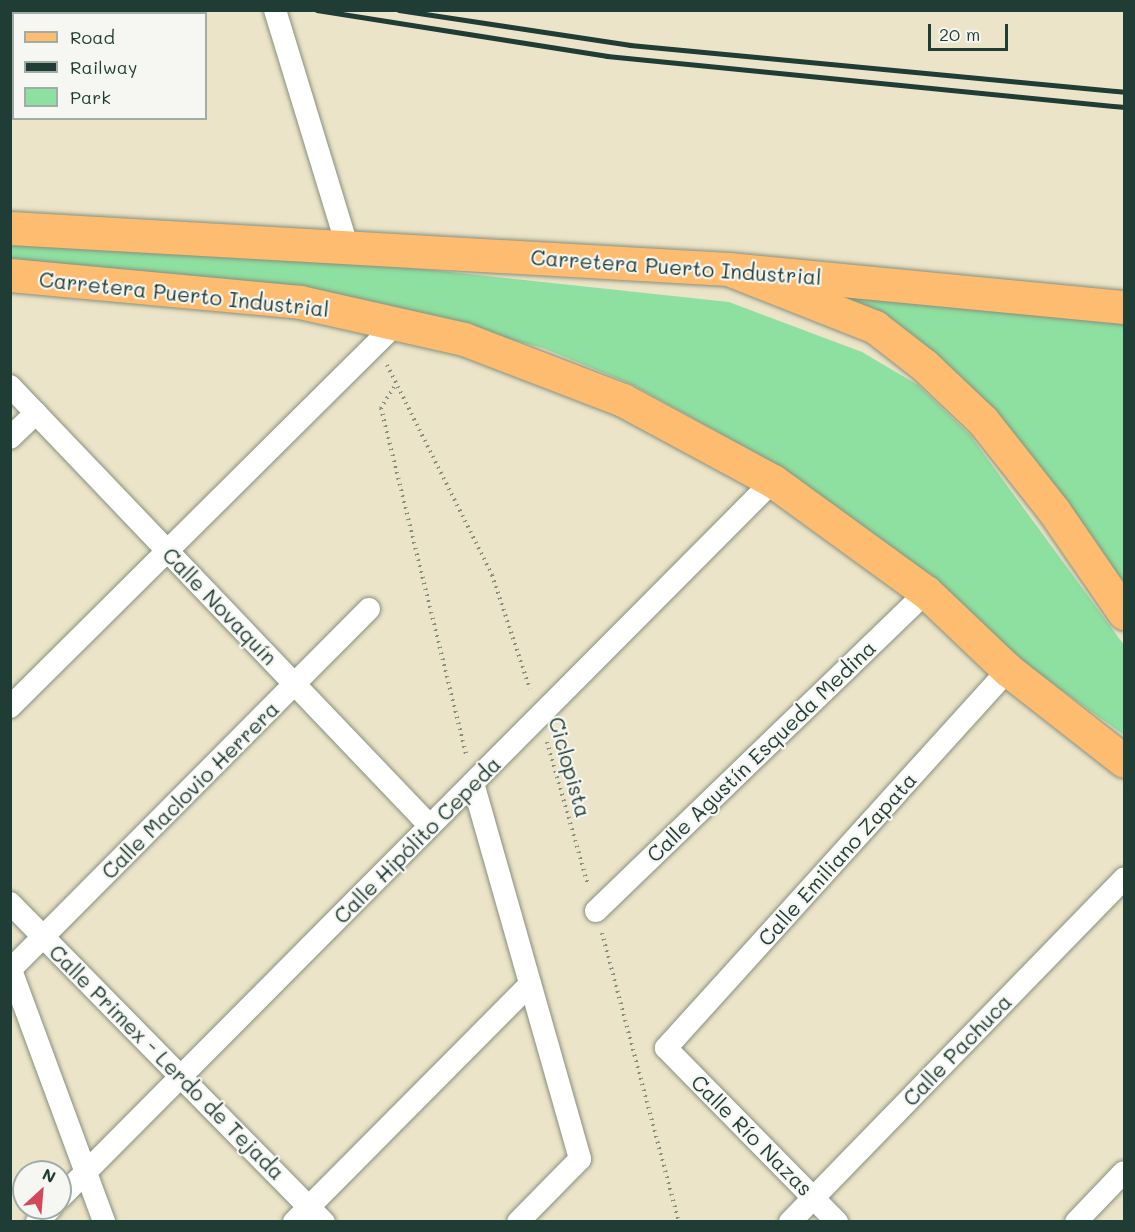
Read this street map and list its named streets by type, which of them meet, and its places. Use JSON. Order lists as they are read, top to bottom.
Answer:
{
  "streets": {
    "main road": ["Carretera Puerto Industrial"],
    "street": [
      "Calle Novaquín",
      "Calle Agustín Esqueda Medina",
      "Calle Maclovio Herrera",
      "Calle Hipólito Cepeda",
      "Calle Emiliano Zapata",
      "Calle Pachuca",
      "Calle Primex - Lerdo de Tejada",
      "Calle Río Nazas"
    ],
    "path": ["Ciclopista"]
  },
  "crossings": [
    ["Carretera Puerto Industrial", "Calle Agustín Esqueda Medina"],
    ["Carretera Puerto Industrial", "Ciclopista"],
    ["Carretera Puerto Industrial", "Calle Hipólito Cepeda"],
    ["Carretera Puerto Industrial", "Calle Emiliano Zapata"],
    ["Calle Novaquín", "Calle Maclovio Herrera"],
    ["Calle Novaquín", "Calle Hipólito Cepeda"],
    ["Calle Agustín Esqueda Medina", "Ciclopista"],
    ["Ciclopista", "Calle Hipólito Cepeda"],
    ["Calle Maclovio Herrera", "Calle Primex - Lerdo de Tejada"],
    ["Calle Hipólito Cepeda", "Calle Primex - Lerdo de Tejada"],
    ["Calle Emiliano Zapata", "Calle Río Nazas"],
    ["Calle Pachuca", "Calle Río Nazas"]
  ],
  "legend": ["Road", "Railway", "Park"],
  "scale_bar": "20 m",
  "north": "top right"
}
